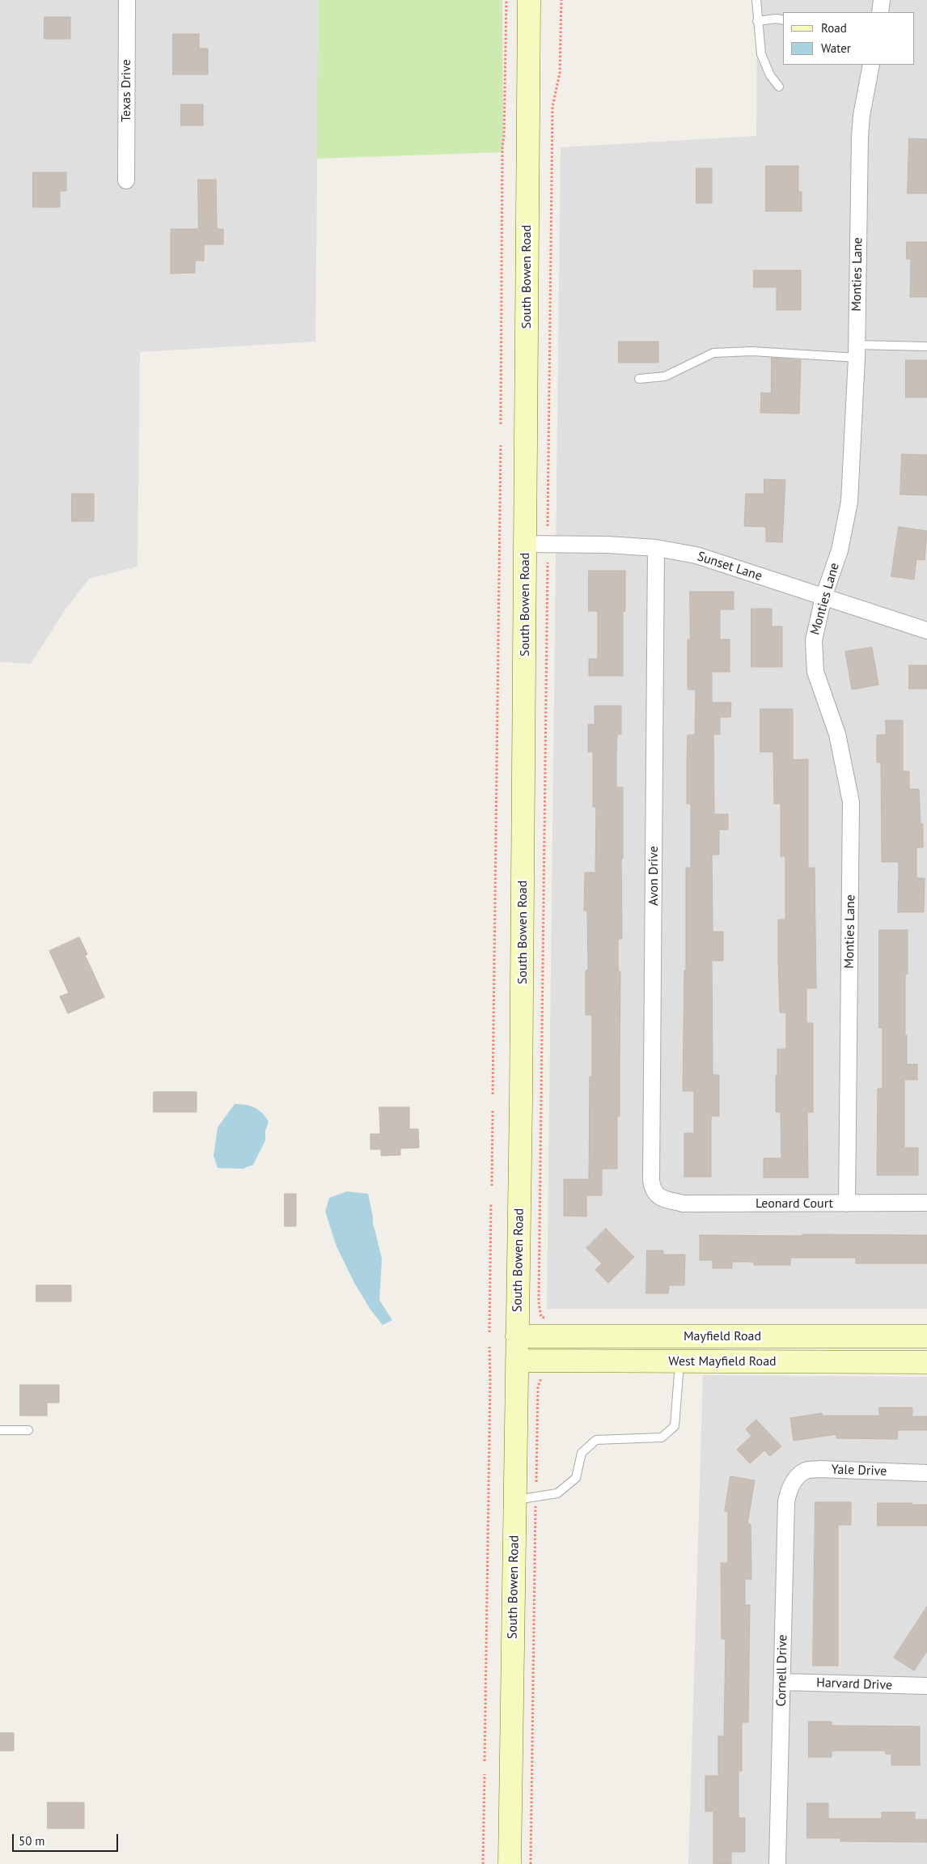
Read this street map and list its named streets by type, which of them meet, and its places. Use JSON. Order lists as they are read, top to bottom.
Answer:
{
  "streets": {
    "main road": ["South Bowen Road", "Mayfield Road", "West Mayfield Road"],
    "street": [
      "Texas Drive",
      "Monties Lane",
      "Sunset Lane",
      "Avon Drive",
      "Leonard Court",
      "Yale Drive",
      "Cornell Drive",
      "Harvard Drive"
    ]
  },
  "crossings": [
    ["Monties Lane", "Sunset Lane"],
    ["Monties Lane", "Leonard Court"],
    ["South Bowen Road", "Sunset Lane"],
    ["South Bowen Road", "Mayfield Road"],
    ["South Bowen Road", "West Mayfield Road"],
    ["Sunset Lane", "Avon Drive"],
    ["Avon Drive", "Leonard Court"],
    ["Yale Drive", "Cornell Drive"],
    ["Cornell Drive", "Harvard Drive"]
  ],
  "legend": ["Road", "Water"],
  "scale_bar": "50 m"
}
